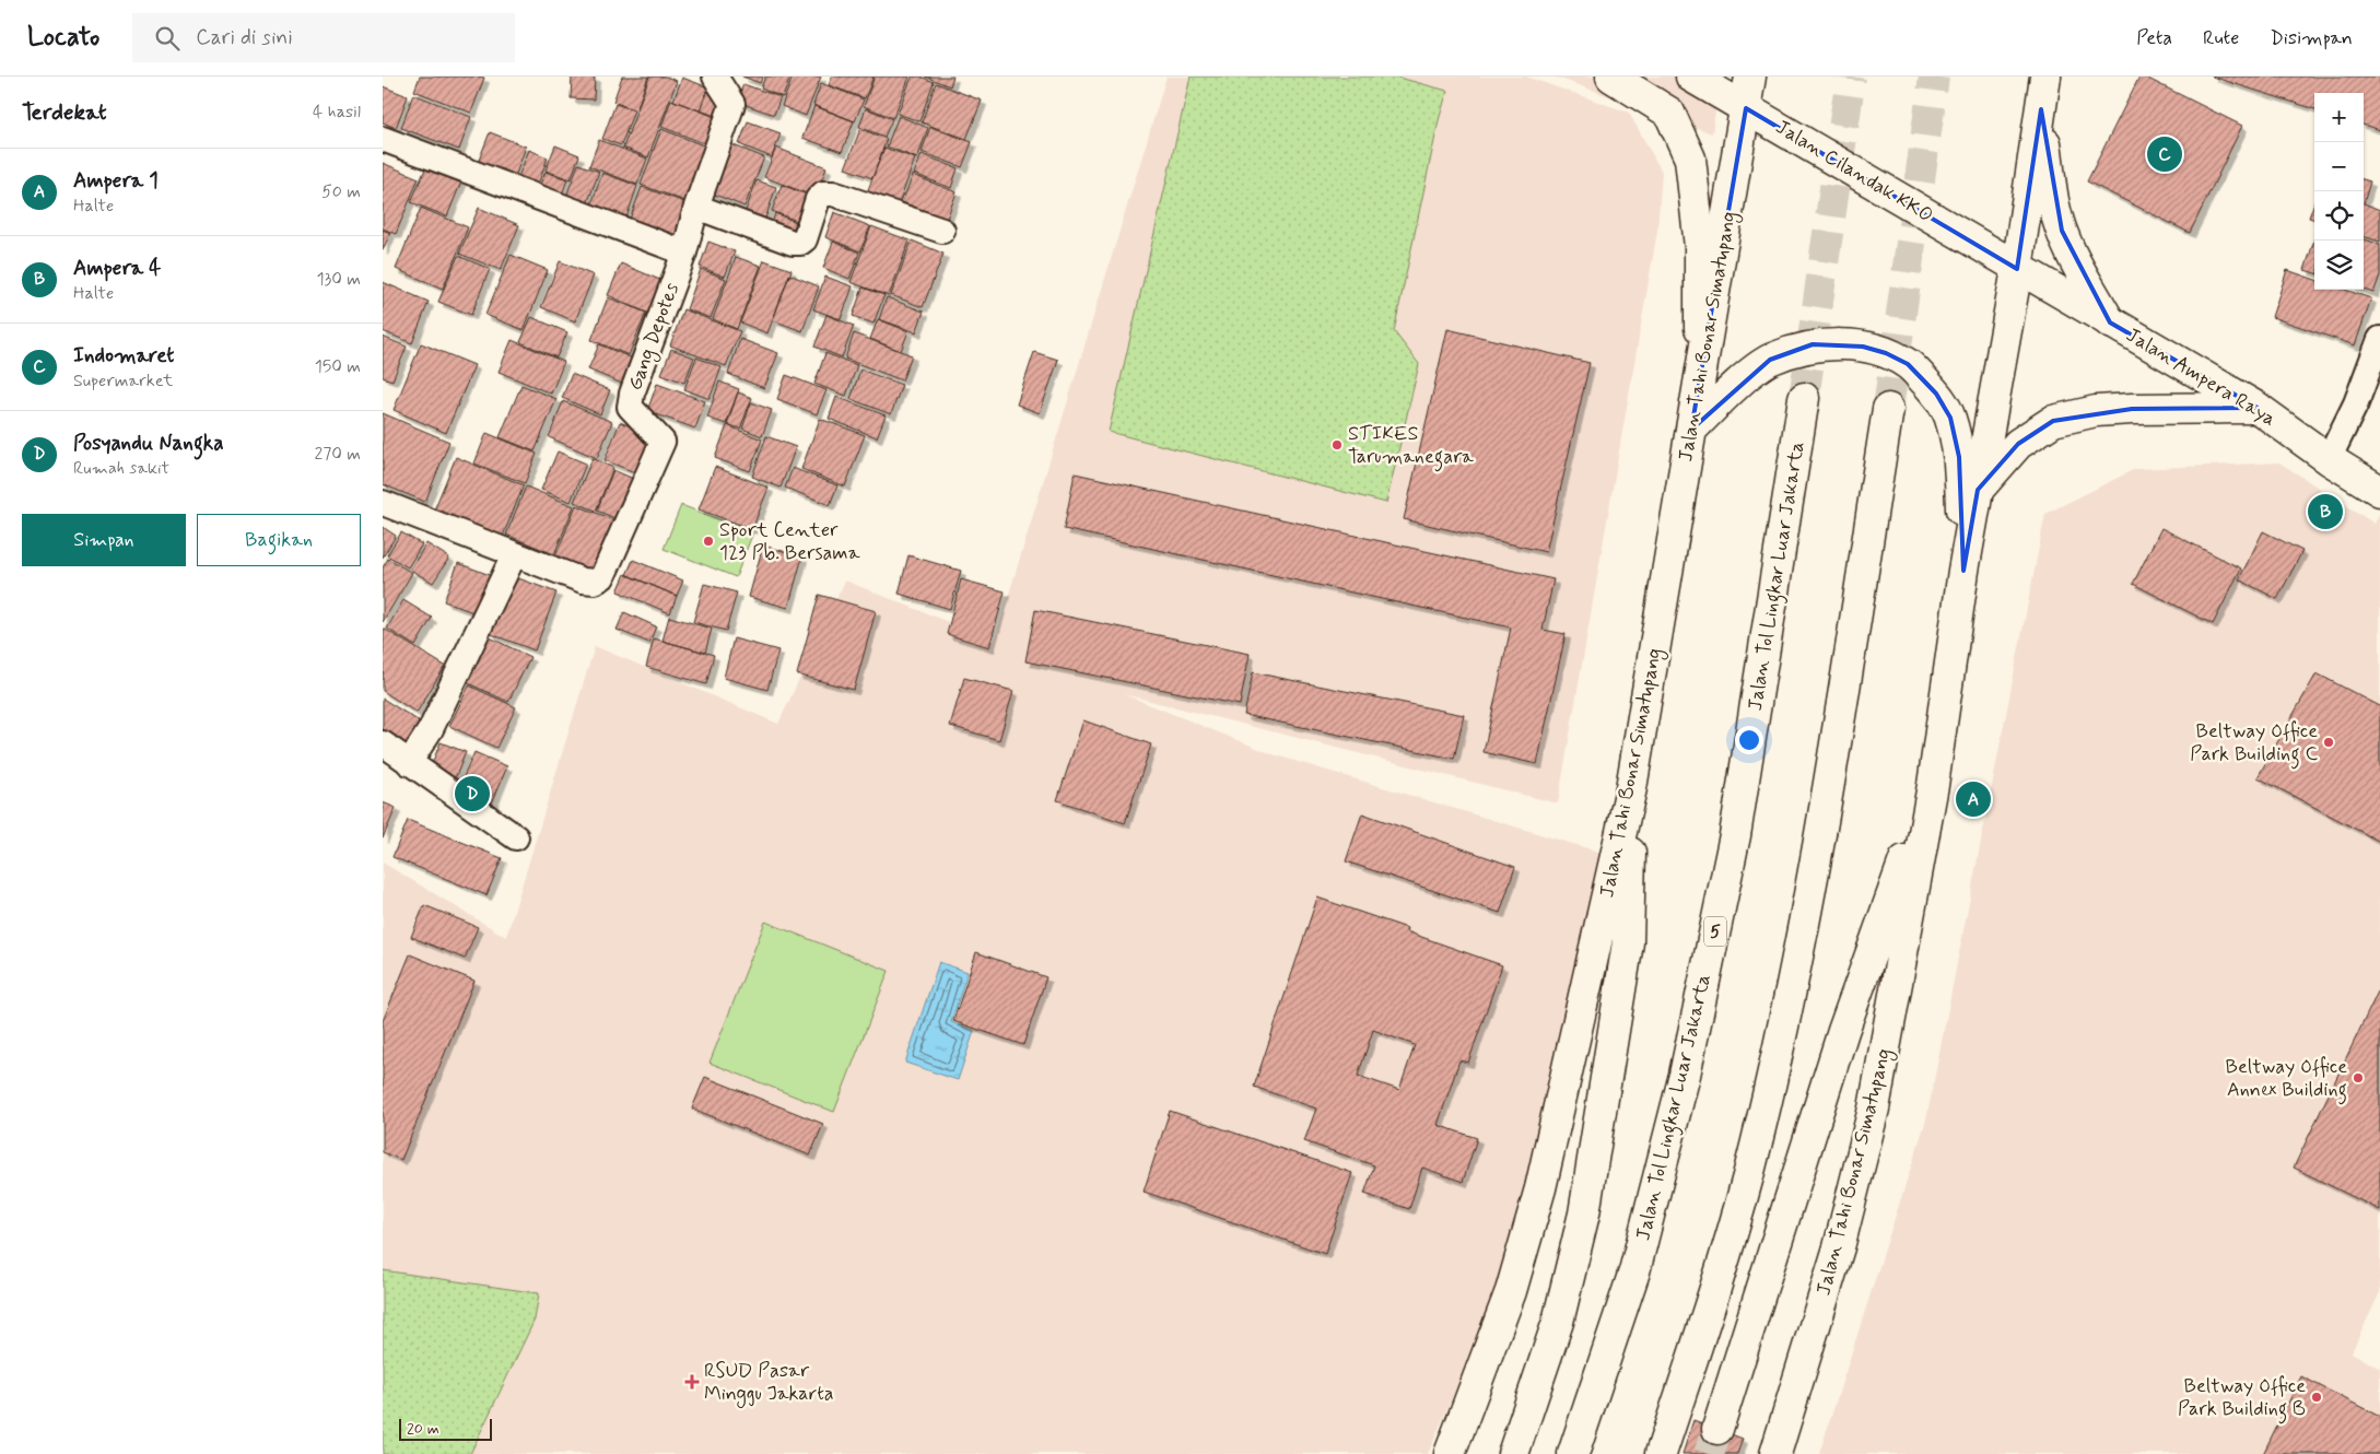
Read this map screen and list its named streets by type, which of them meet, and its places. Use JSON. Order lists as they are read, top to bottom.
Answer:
{
  "streets": {
    "main road": [
      "Jalan Cilandak KKO",
      "Jalan Tahi Bonar Simatupang",
      "Jalan Ampera Raya",
      "Jalan Tol Lingkar Luar Jakarta",
      "5"
    ],
    "street": ["Gang Depotes"]
  },
  "crossings": [
    ["Jalan Cilandak KKO", "Jalan Tahi Bonar Simatupang"],
    ["Jalan Cilandak KKO", "Jalan Ampera Raya"],
    ["Jalan Tahi Bonar Simatupang", "Jalan Ampera Raya"]
  ],
  "places": {
    "other": [
      "STIKES Tarumanegara",
      "Sport Center 123 Pb. Bersama",
      "Beltway Office Park Building C",
      "Beltway Office Annex Building",
      "Beltway Office Park Building B"
    ],
    "health": ["RSUD Pasar Minggu Jakarta"]
  },
  "scale_bar": "20 m",
  "page": {
    "header": "Locato",
    "search": "Cari di sini",
    "nav": ["Peta", "Rute", "Disimpan"],
    "heading": ["Terdekat", "4 hasil"],
    "map_buttons": ["+", "−"],
    "pins": [
      "C",
      "B",
      "D",
      "A"
    ],
    "list": [
      {
        "mark": "A",
        "name": "Ampera 1",
        "note": "Halte",
        "value": "50 m"
      },
      {
        "mark": "B",
        "name": "Ampera 4",
        "note": "Halte",
        "value": "130 m"
      },
      {
        "mark": "C",
        "name": "Indomaret",
        "note": "Supermarket",
        "value": "150 m"
      },
      {
        "mark": "D",
        "name": "Posyandu Nangka",
        "note": "Rumah sakit",
        "value": "270 m"
      }
    ],
    "buttons": ["Simpan", "Bagikan"],
    "scale": "20 m"
  }
}
